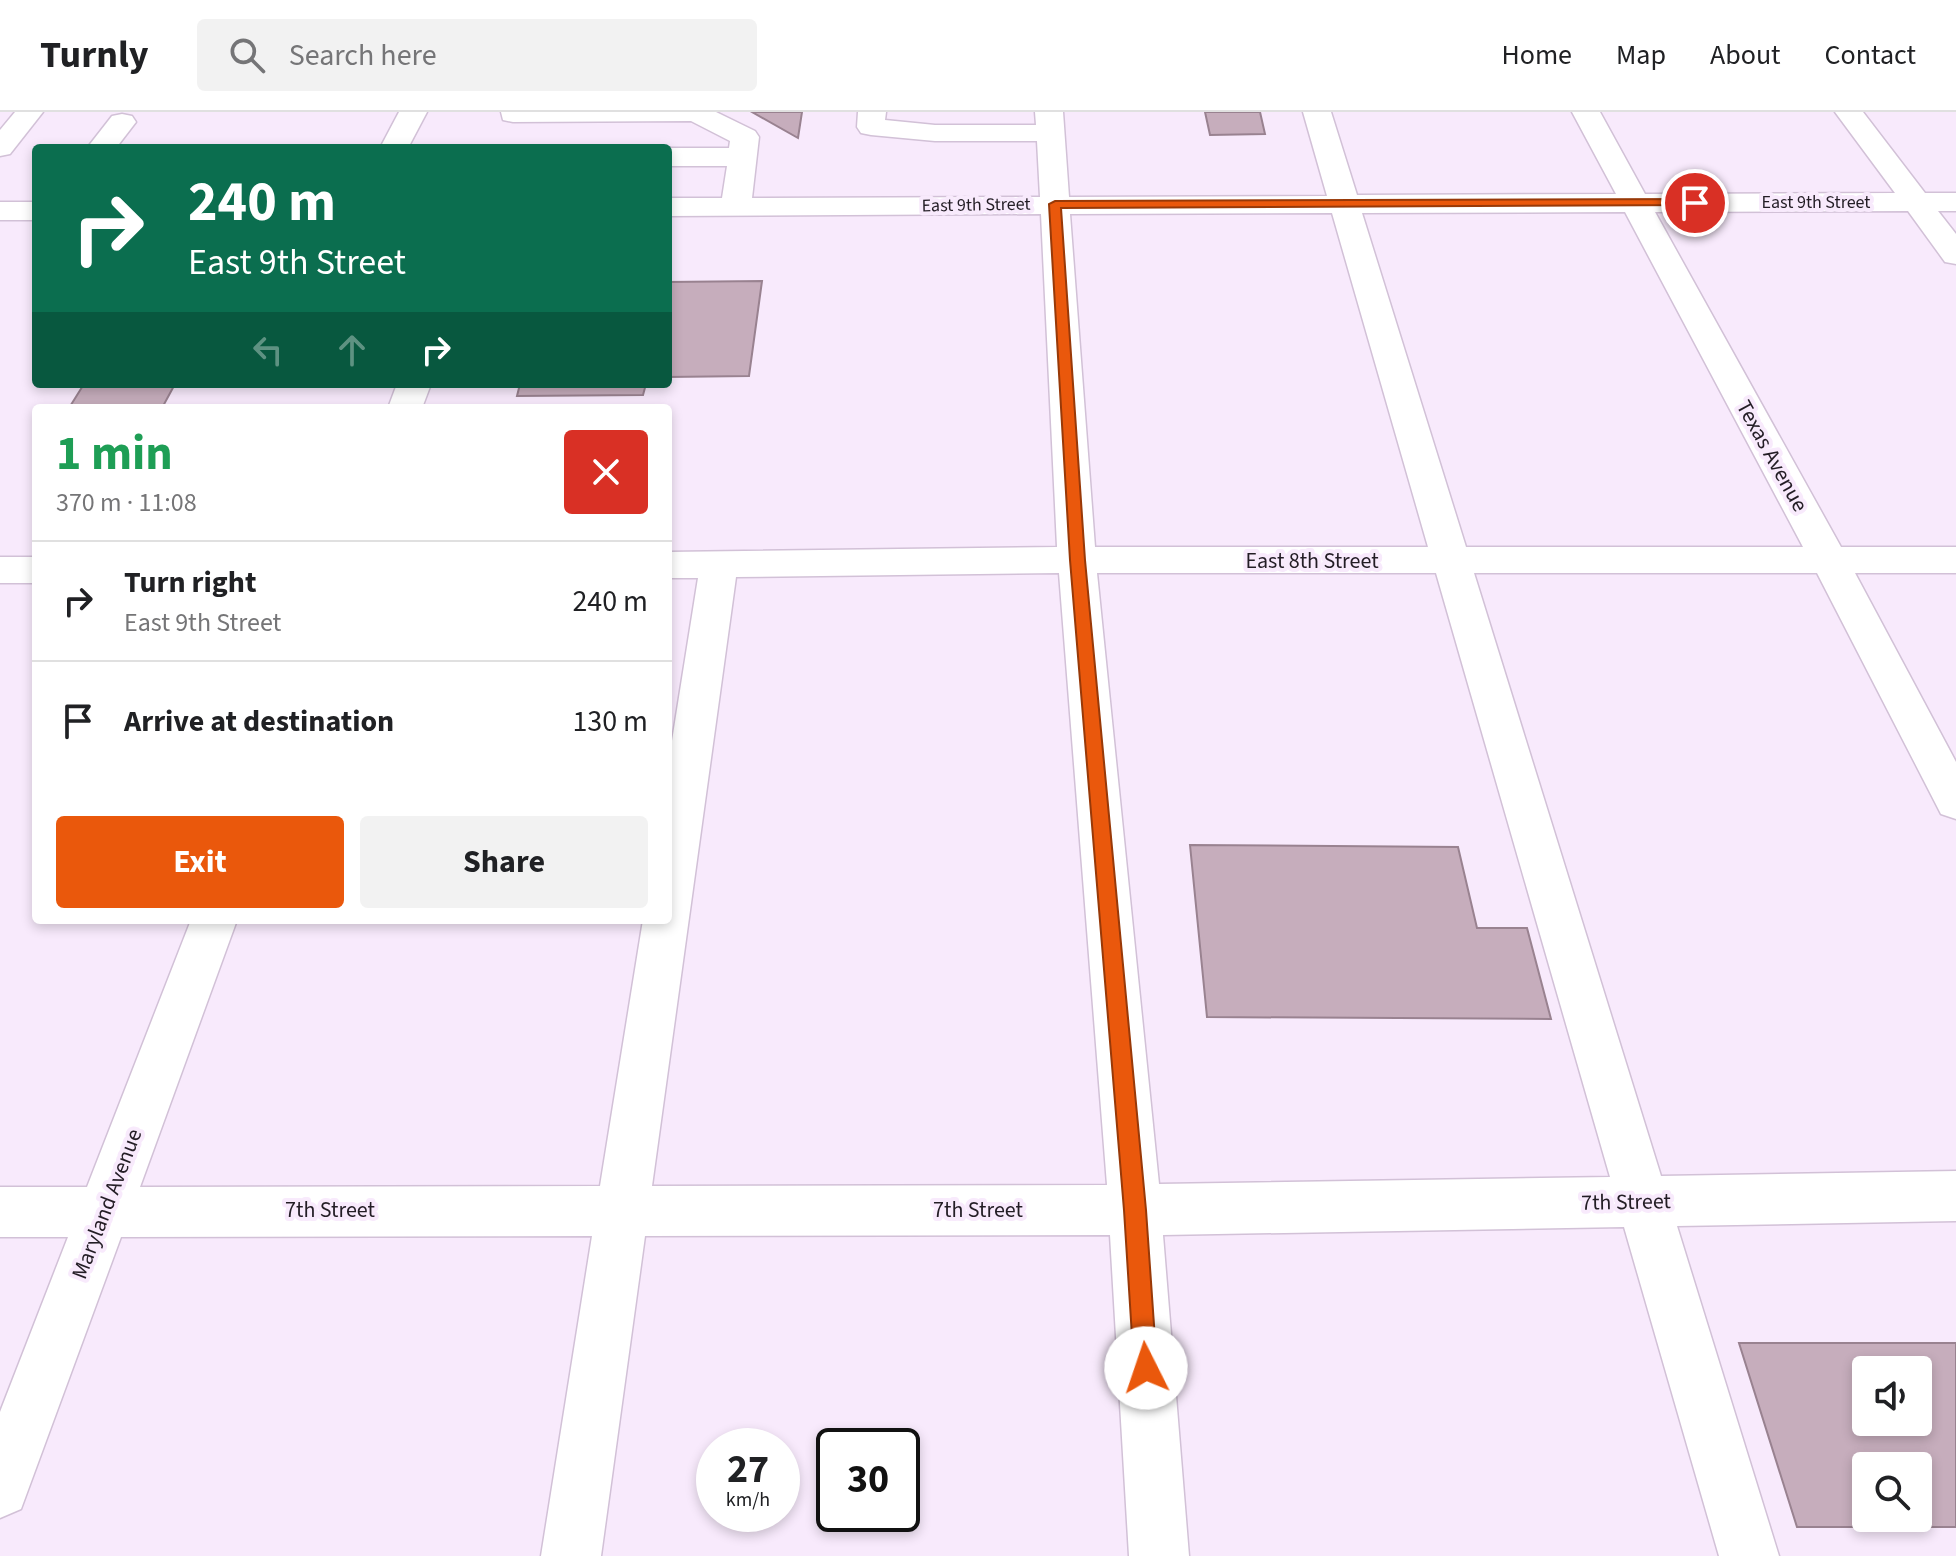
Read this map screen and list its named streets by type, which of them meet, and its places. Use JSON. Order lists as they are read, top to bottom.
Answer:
{
  "streets": {
    "street": [
      "East 9th Street",
      "Texas Avenue",
      "East 8th Street",
      "7th Street",
      "Maryland Avenue"
    ]
  },
  "crossings": [
    ["East 9th Street", "Texas Avenue"],
    ["Texas Avenue", "East 8th Street"],
    ["7th Street", "Maryland Avenue"]
  ],
  "page": {
    "header": "Turnly",
    "search": "Search here",
    "nav": [
      "Home",
      "Map",
      "About",
      "Contact"
    ],
    "turn": ["240 m", "East 9th Street"],
    "heading": ["1 min", "370 m · 11:08"],
    "list": [
      {
        "name": "Turn right",
        "note": "East 9th Street",
        "value": "240 m"
      },
      {
        "name": "Arrive at destination",
        "value": "130 m"
      }
    ],
    "buttons": ["Exit", "Share"],
    "speed": "27 km/h",
    "limit": "30"
  }
}
